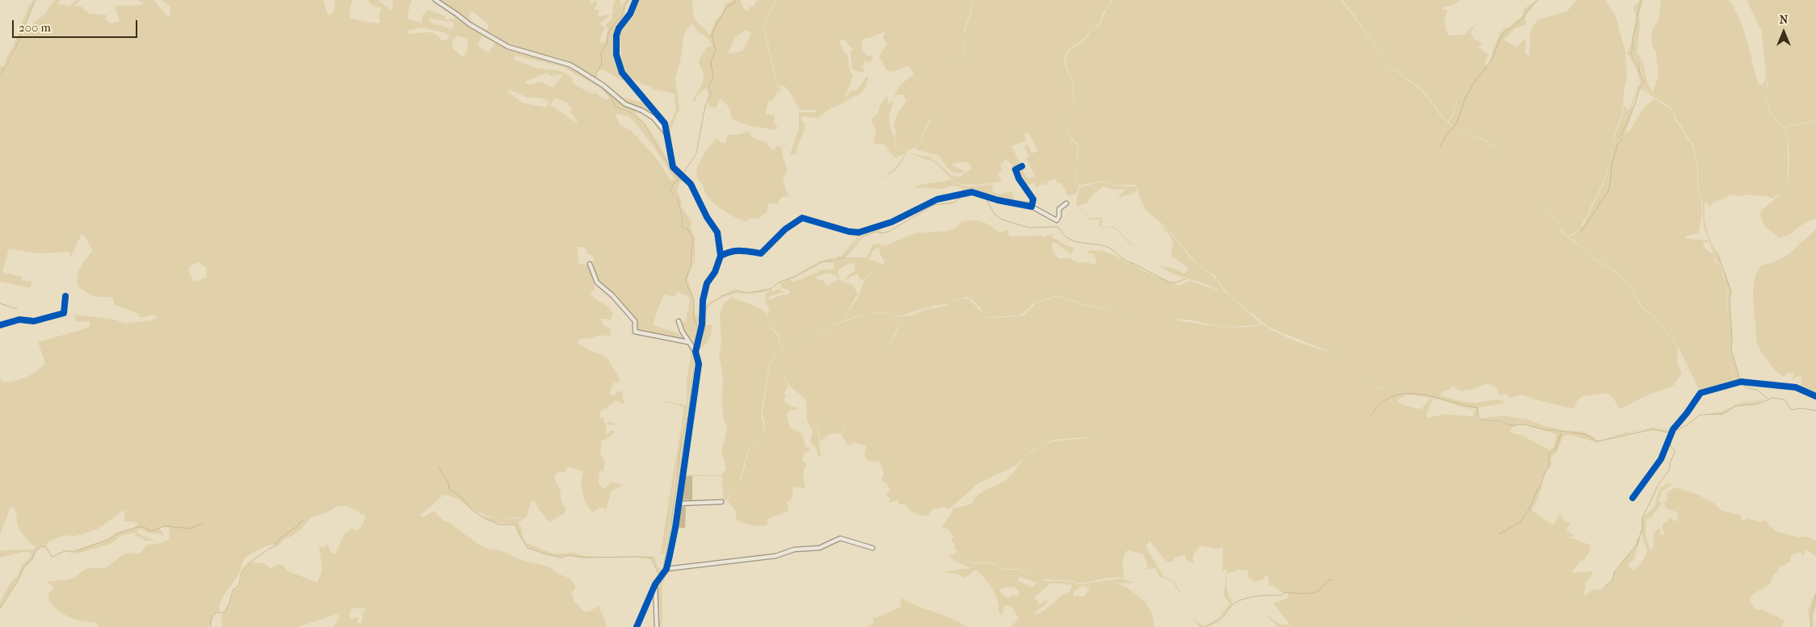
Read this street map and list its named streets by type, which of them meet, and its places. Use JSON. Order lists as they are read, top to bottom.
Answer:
{
  "scale_bar": "200 m",
  "north": "top"
}
